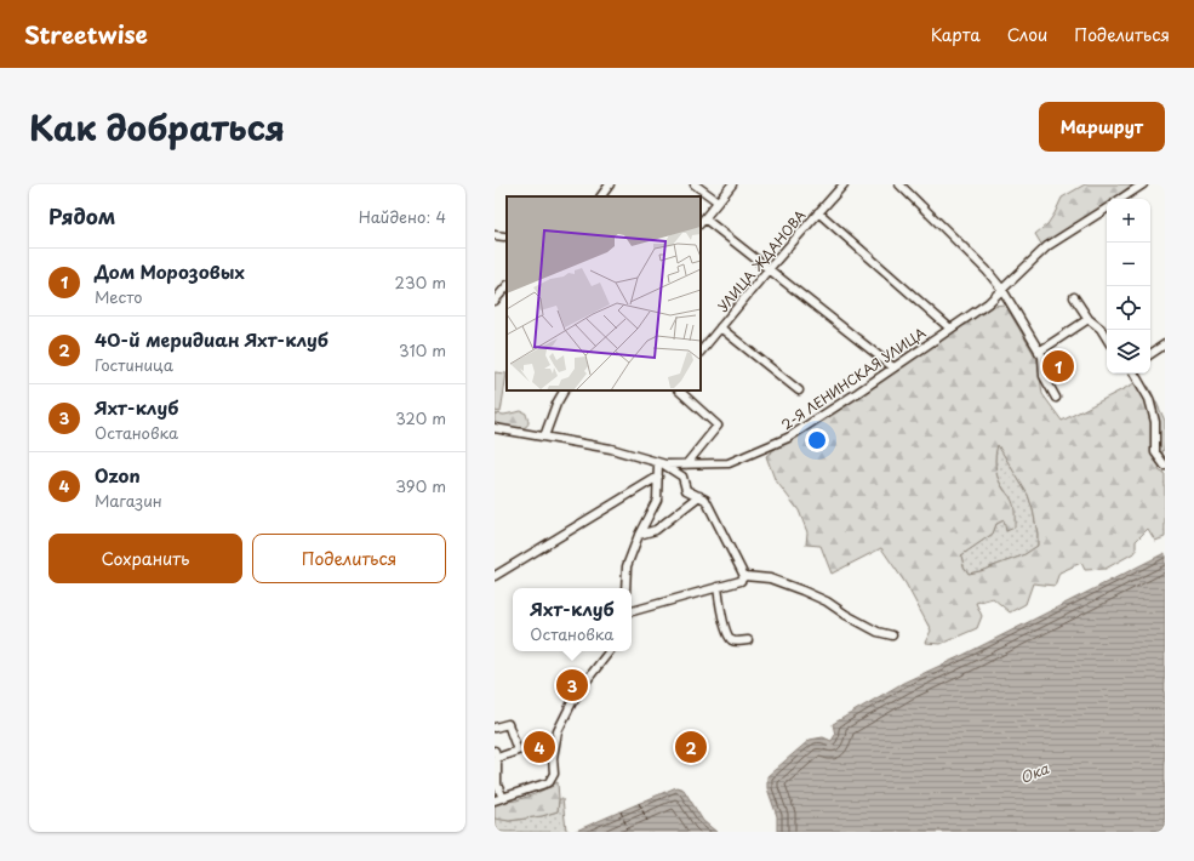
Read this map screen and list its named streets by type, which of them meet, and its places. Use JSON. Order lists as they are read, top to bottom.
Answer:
{
  "streets": {
    "street": ["УЛИЦА ЖДАНОВА", "2-Я ЛЕНИНСКАЯ УЛИЦА"]
  },
  "water": ["Ока"],
  "page": {
    "header": "Streetwise",
    "nav": ["Карта", "Слои", "Поделиться"],
    "title": "Как добраться",
    "buttons": [
      "Маршрут",
      ["Сохранить", "Поделиться"]
    ],
    "heading": ["Рядом", "Найдено: 4"],
    "map_buttons": ["+", "−"],
    "list": [
      {
        "mark": "1",
        "name": "Дом Морозовых",
        "note": "Место",
        "value": "230 m"
      },
      {
        "mark": "2",
        "name": "40-й меридиан Яхт-клуб",
        "note": "Гостиница",
        "value": "310 m"
      },
      {
        "mark": "3",
        "name": "Яхт-клуб",
        "note": "Остановка",
        "value": "320 m"
      },
      {
        "mark": "4",
        "name": "Ozon",
        "note": "Магазин",
        "value": "390 m"
      }
    ],
    "pins": [
      "1",
      "3",
      "2",
      "4"
    ],
    "popup": ["Яхт-клуб", "Остановка"]
  }
}
